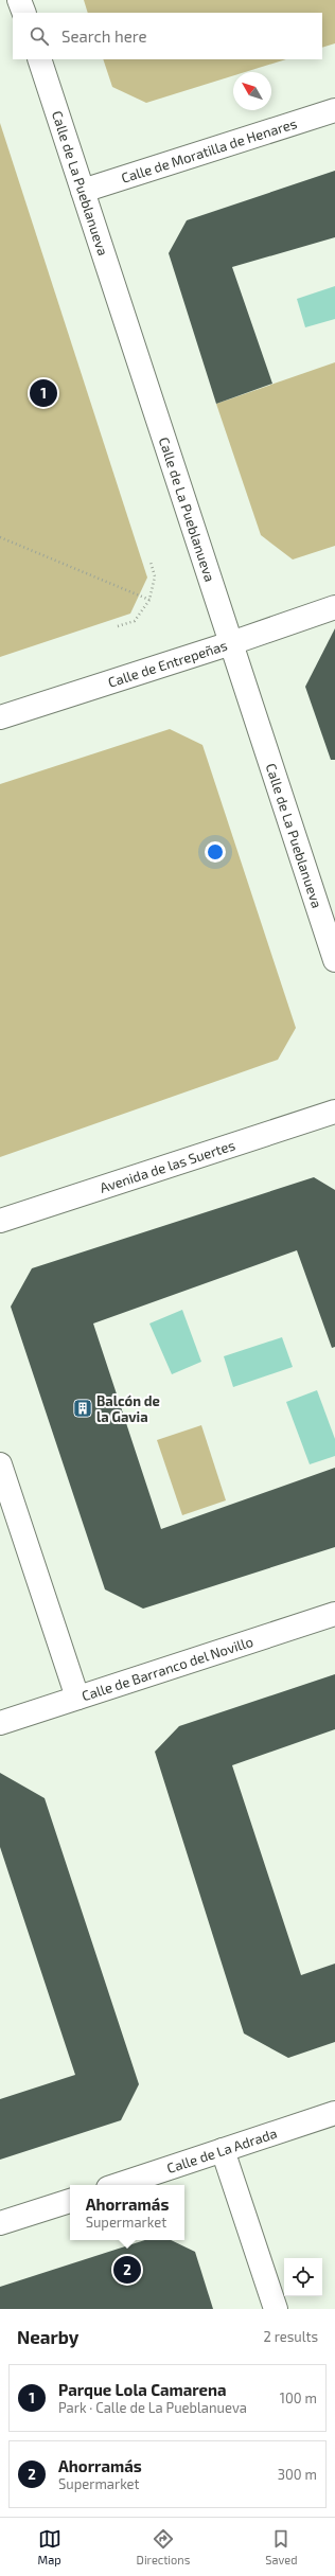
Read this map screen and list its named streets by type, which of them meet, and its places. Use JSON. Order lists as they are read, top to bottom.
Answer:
{
  "streets": {
    "street": [
      "Calle de Moratilla de Henares",
      "Calle de La Pueblanueva",
      "Calle de Entrepeñas",
      "Avenida de las Suertes",
      "Calle de Barranco del Novillo",
      "Calle de La Adrada"
    ]
  },
  "crossings": [
    ["Calle de Moratilla de Henares", "Calle de La Pueblanueva"],
    ["Calle de La Pueblanueva", "Calle de Entrepeñas"]
  ],
  "places": {
    "building": ["Balcón de la Gavia"]
  },
  "north": "top left",
  "page": {
    "search": "Search here",
    "pins": ["1", "2"],
    "popup": ["Ahorramás", "Supermarket"],
    "heading": ["Nearby", "2 results"],
    "list": [
      {
        "mark": "1",
        "name": "Parque Lola Camarena",
        "note": "Park · Calle de La Pueblanueva",
        "value": "100 m"
      },
      {
        "mark": "2",
        "name": "Ahorramás",
        "note": "Supermarket",
        "value": "300 m"
      }
    ],
    "nav": ["Map", "Directions", "Saved"]
  }
}
